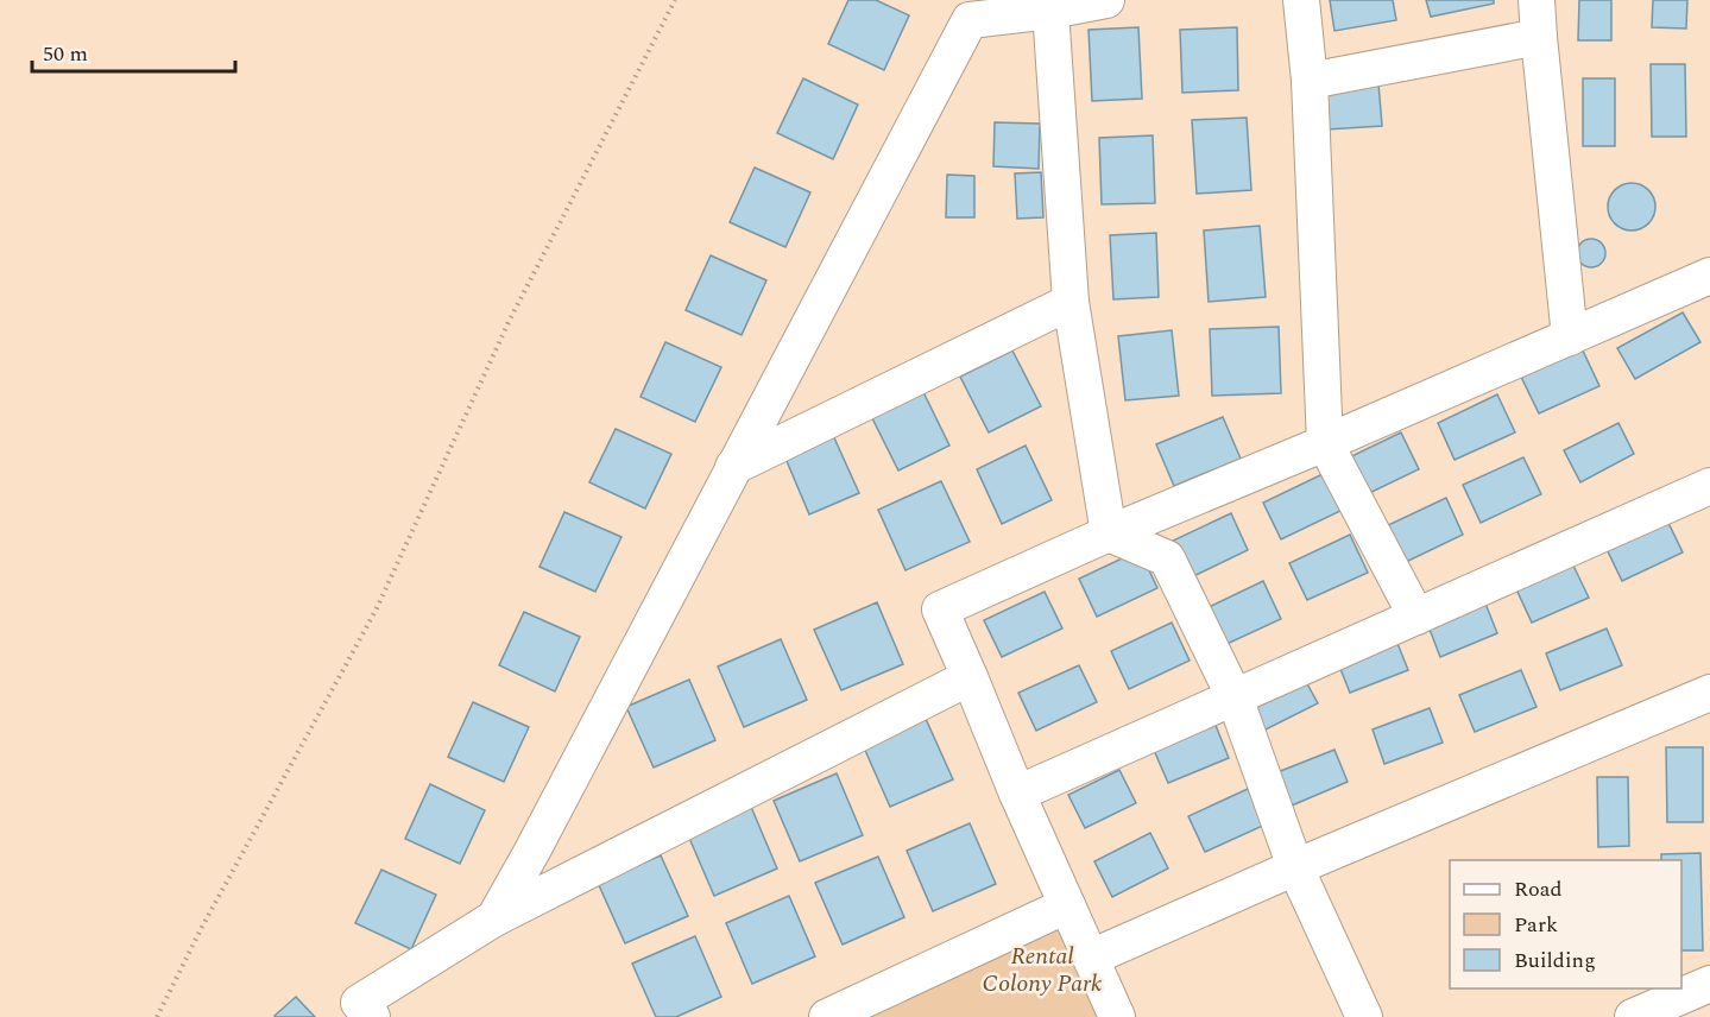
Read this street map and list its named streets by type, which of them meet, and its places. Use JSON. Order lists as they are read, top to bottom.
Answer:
{
  "parks": ["Rental Colony Park"],
  "legend": ["Road", "Park", "Building"],
  "scale_bar": "50 m"
}
